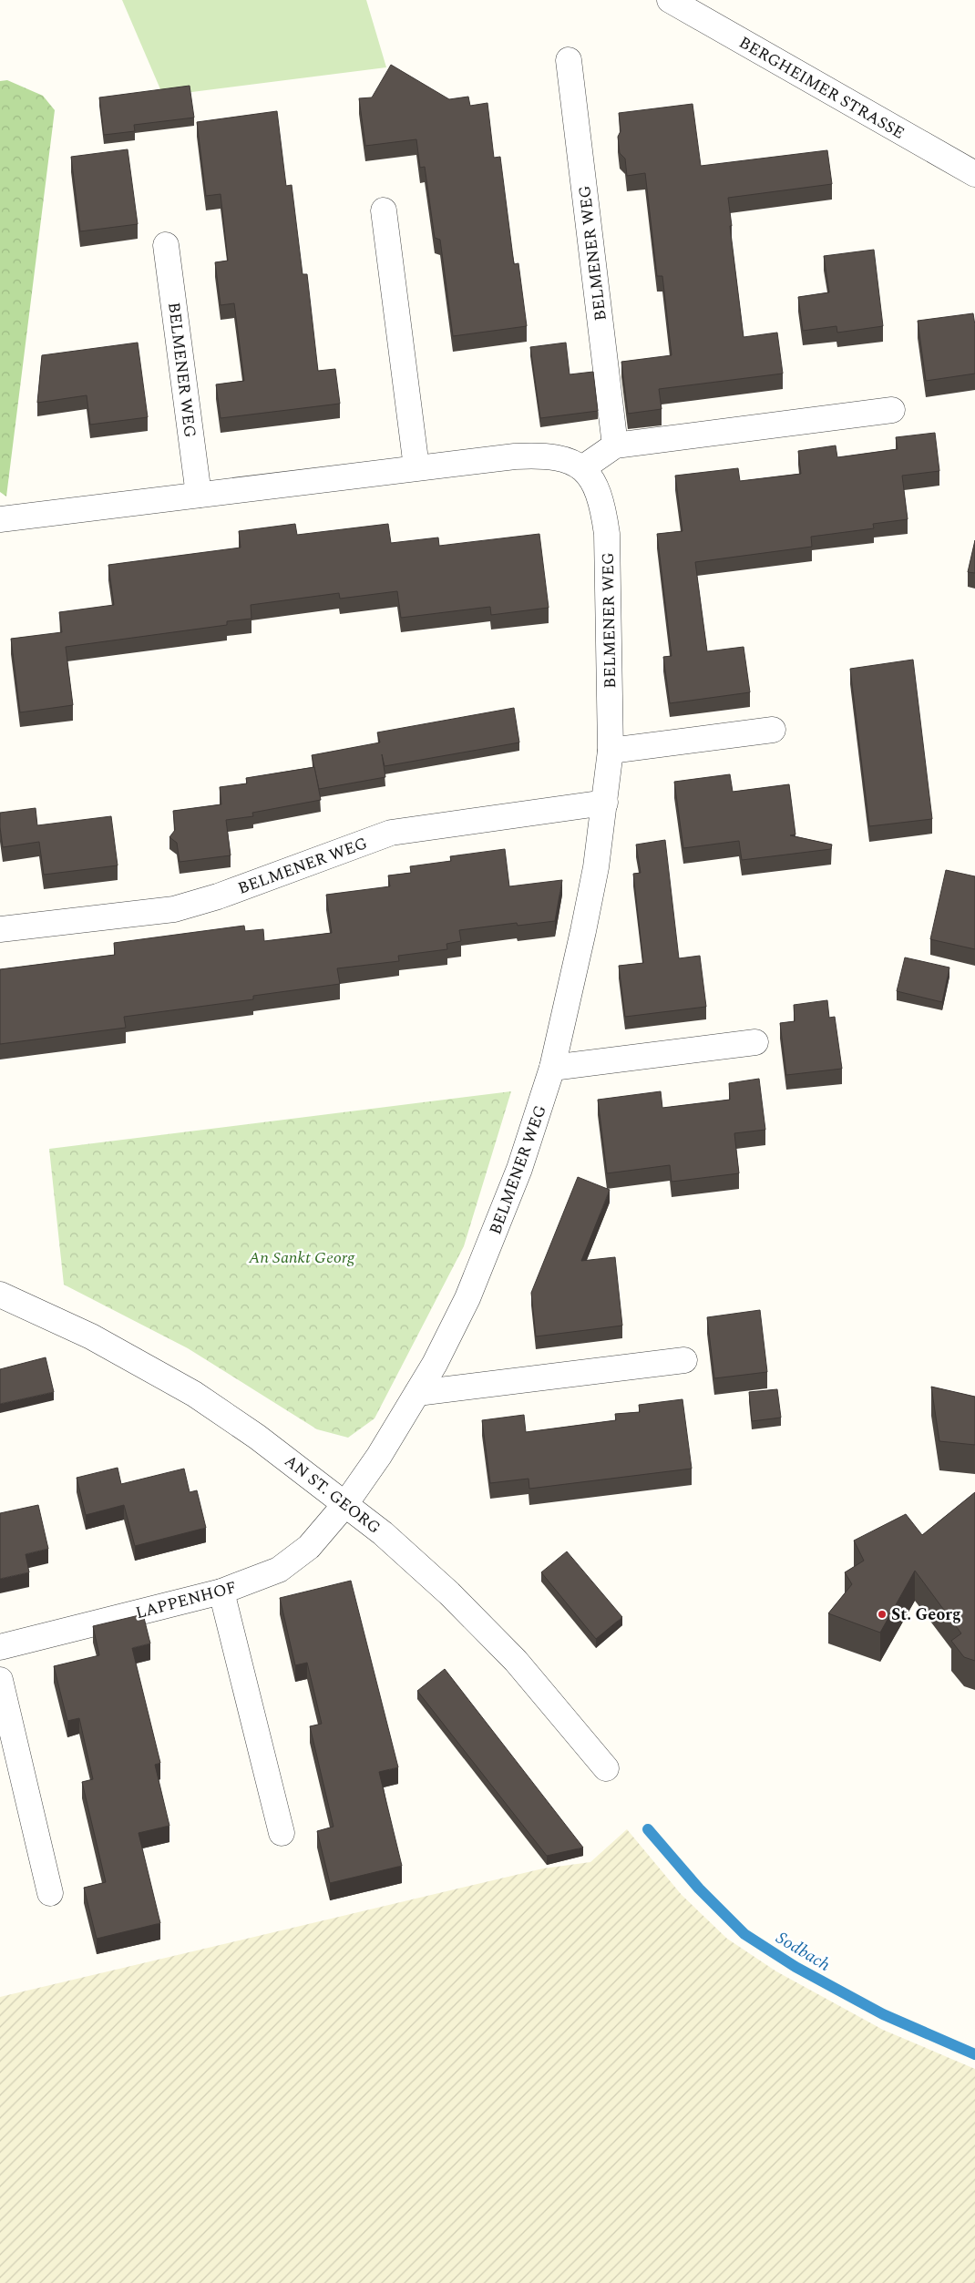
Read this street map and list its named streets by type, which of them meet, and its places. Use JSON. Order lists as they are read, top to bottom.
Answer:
{
  "streets": {
    "street": [
      "BERGHEIMER STRASSE",
      "BELMENER WEG",
      "AN ST. GEORG",
      "LAPPENHOF"
    ]
  },
  "crossings": [
    ["BELMENER WEG", "AN ST. GEORG"],
    ["BELMENER WEG", "LAPPENHOF"],
    ["AN ST. GEORG", "LAPPENHOF"]
  ],
  "water": ["Sodbach"],
  "parks": ["An Sankt Georg"],
  "places": ["St. Georg"]
}
